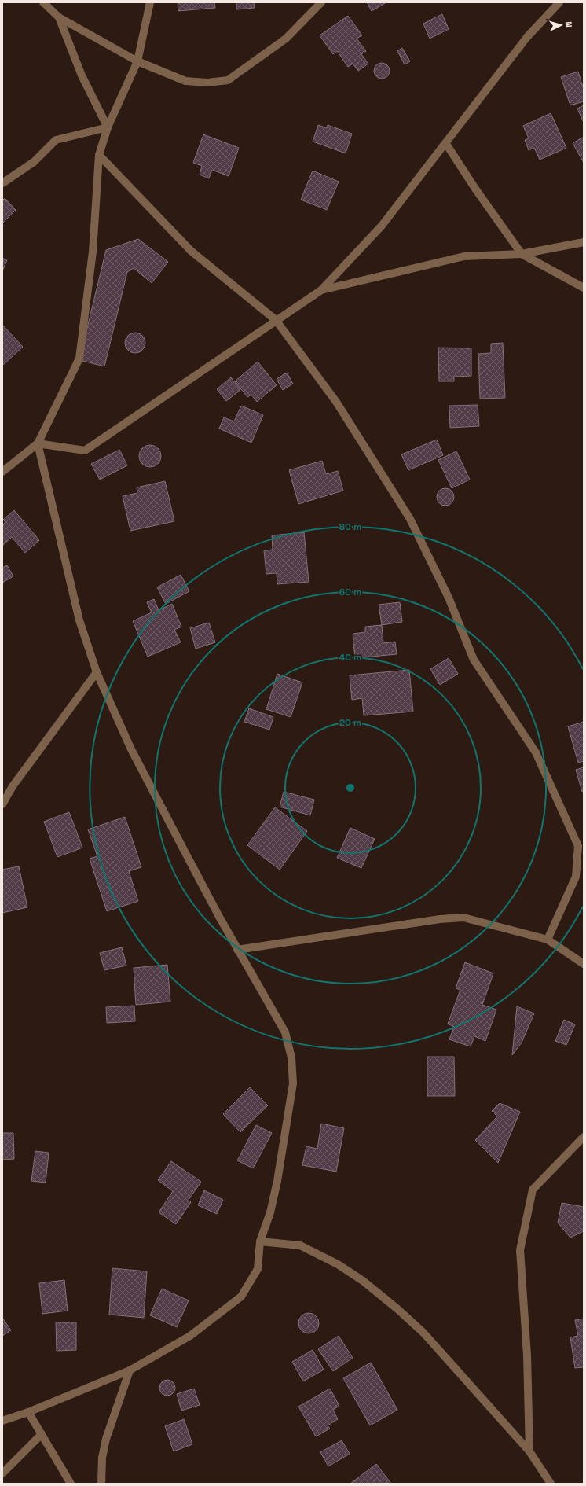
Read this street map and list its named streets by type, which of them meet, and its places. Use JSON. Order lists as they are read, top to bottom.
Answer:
{
  "north": "right",
  "rings": [
    "80 m",
    "60 m",
    "40 m",
    "20 m"
  ]
}
